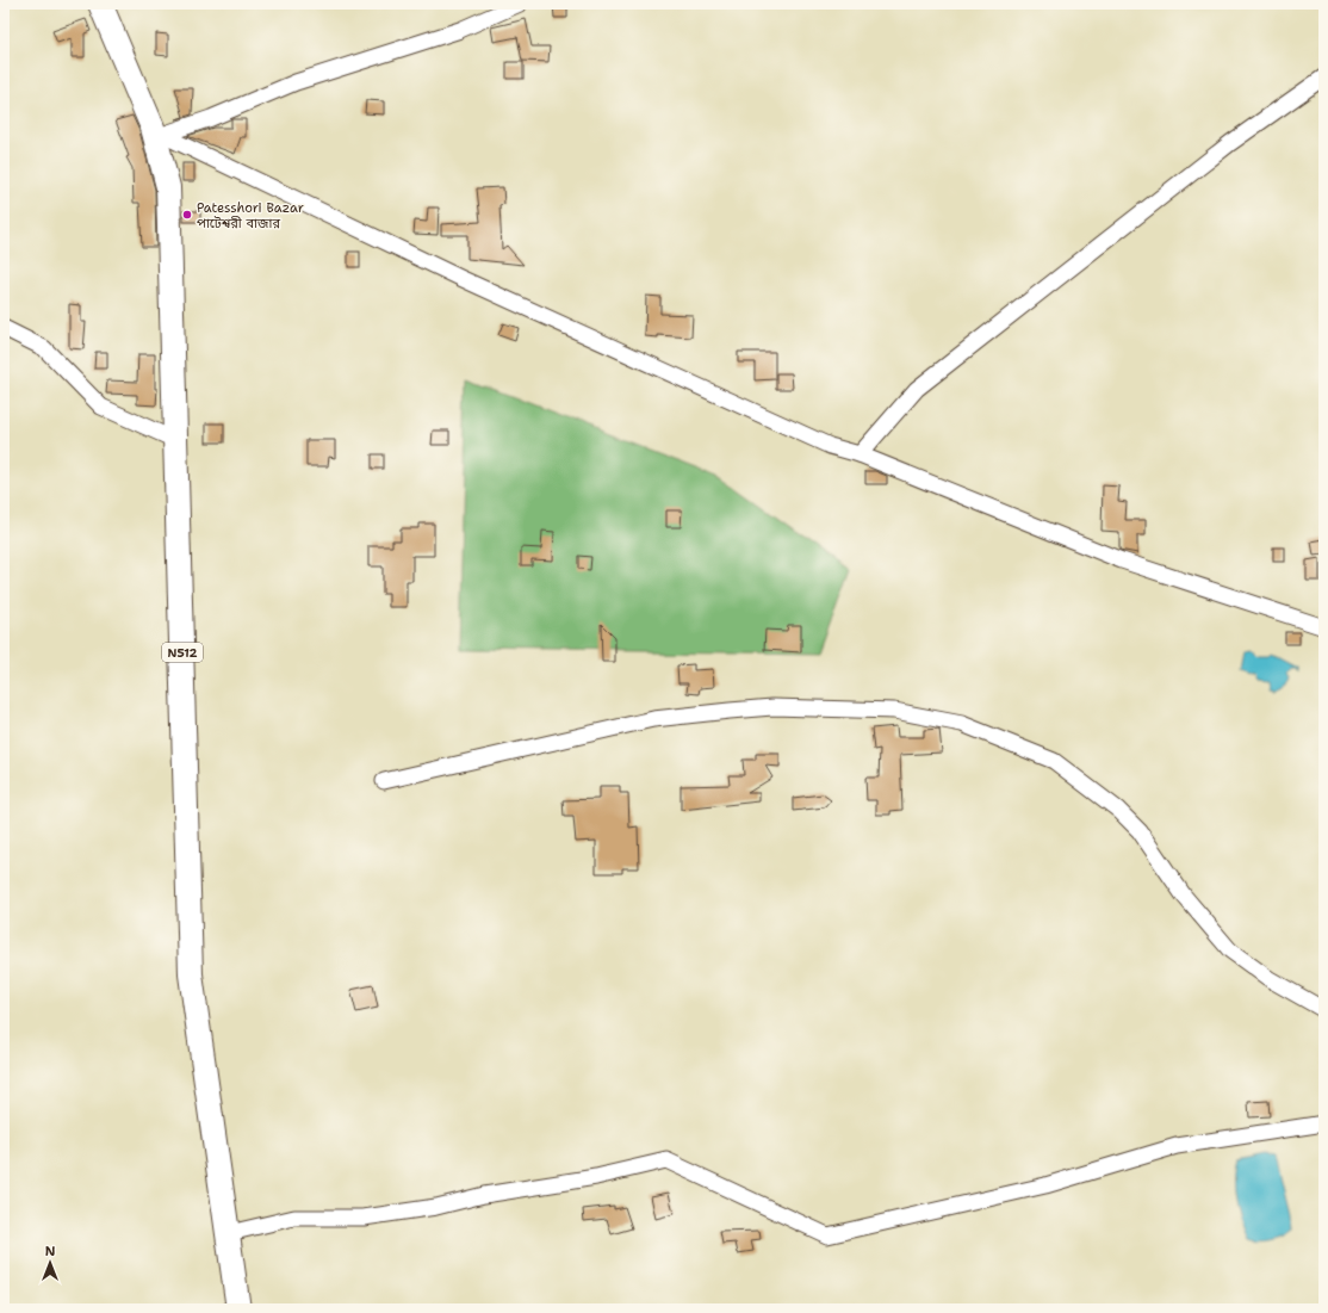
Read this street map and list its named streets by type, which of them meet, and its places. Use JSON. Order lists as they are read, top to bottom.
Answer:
{
  "streets": {
    "highway": ["N512"]
  },
  "places": ["Patesshori Bazar পাটেশ্বরী বাজার"],
  "north": "top"
}
